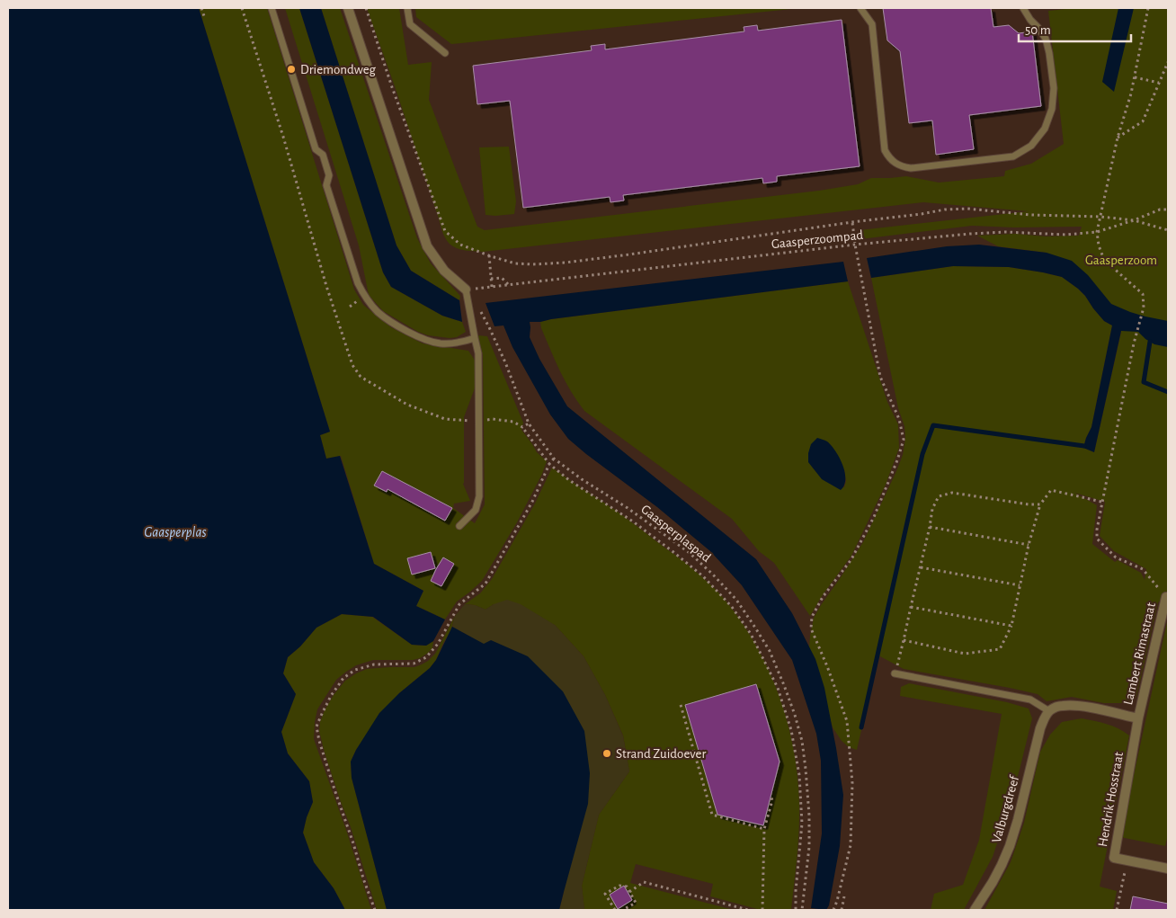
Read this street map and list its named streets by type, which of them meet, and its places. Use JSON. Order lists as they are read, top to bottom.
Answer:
{
  "streets": {
    "street": ["Lambert Rimastraat", "Hendrik Hosstraat", "Valburgdreef"],
    "path": ["Gaasperzoompad", "Gaasperplaspad"]
  },
  "crossings": [
    ["Lambert Rimastraat", "Hendrik Hosstraat"]
  ],
  "water": ["Gaasperplas"],
  "parks": ["Gaasperzoom"],
  "places": ["Driemondweg", "Strand Zuidoever"],
  "scale_bar": "50 m"
}
